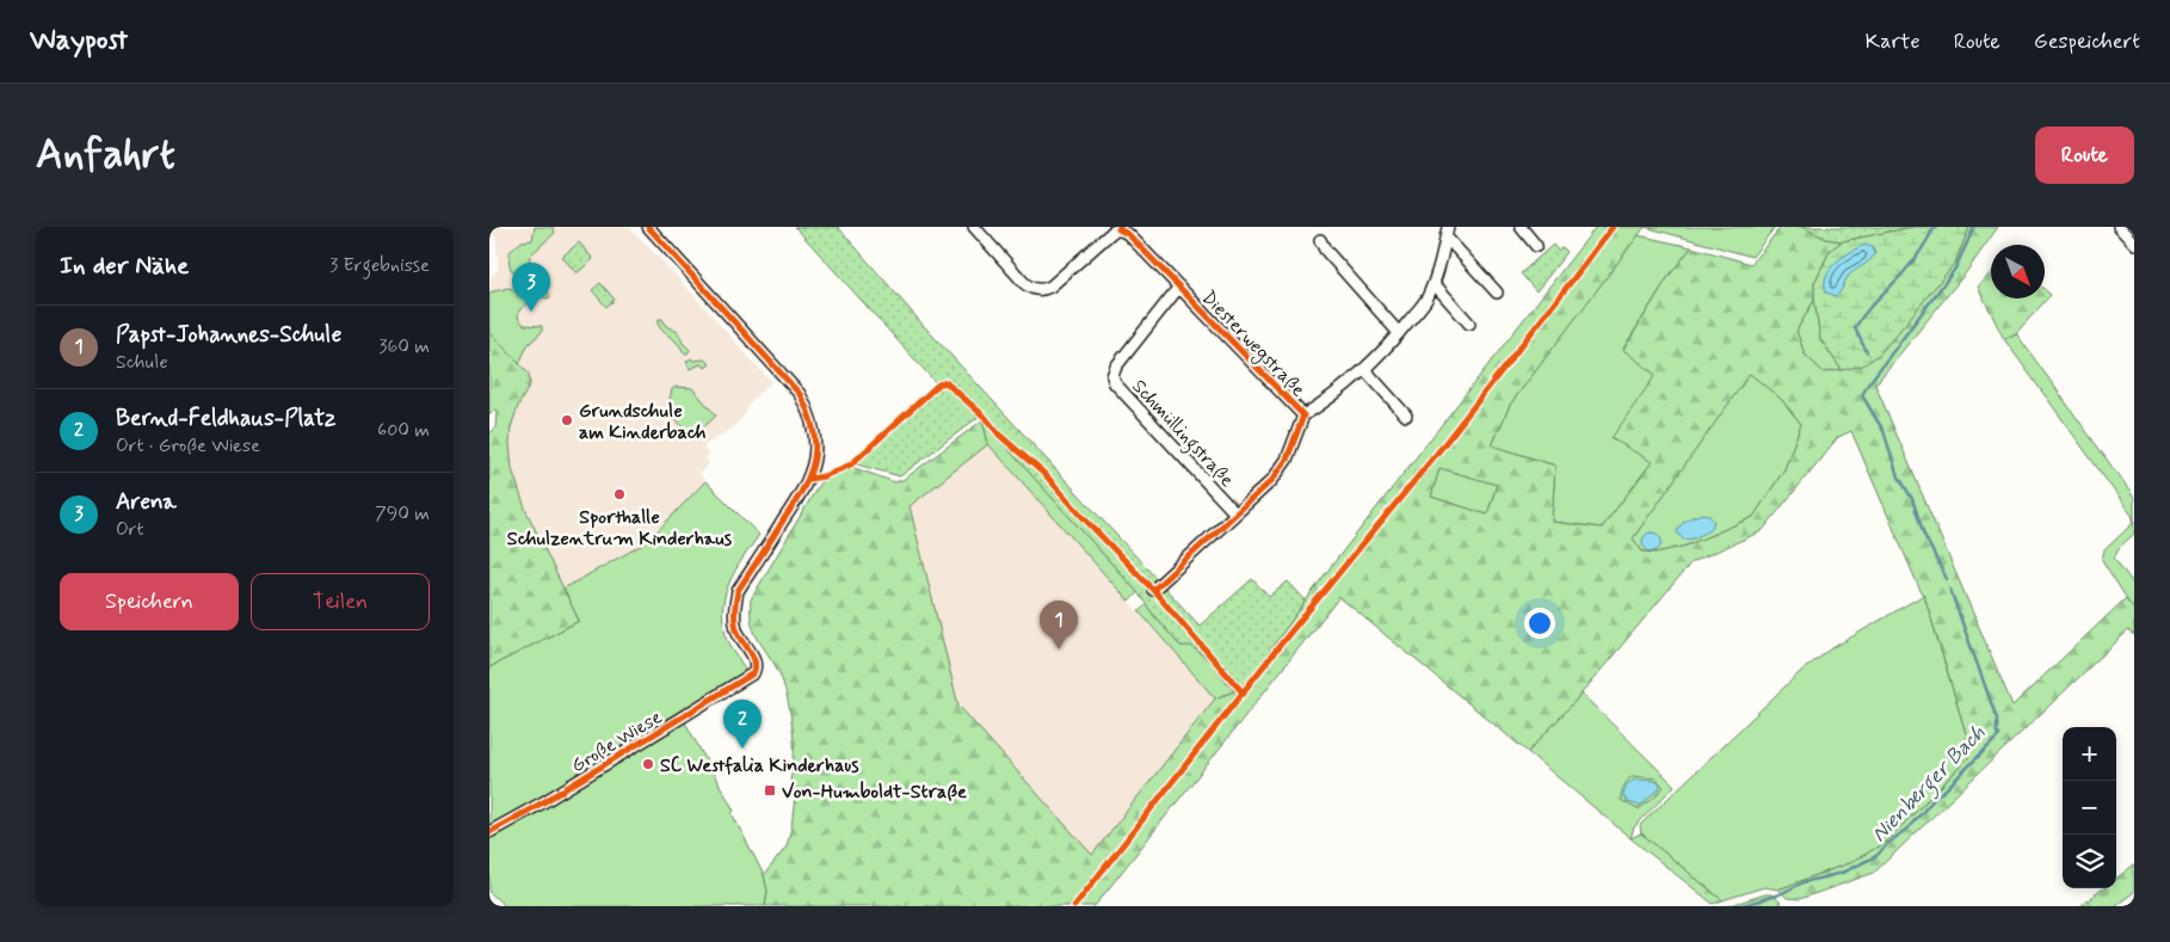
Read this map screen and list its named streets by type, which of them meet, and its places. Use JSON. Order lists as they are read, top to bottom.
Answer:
{
  "streets": {
    "street": ["Diesterwegstraße", "Schmüllingstraße", "Große Wiese"]
  },
  "crossings": [
    ["Diesterwegstraße", "Schmüllingstraße"]
  ],
  "water": ["Nienberger Bach"],
  "places": {
    "other": ["Grundschule am Kinderbach", "Sporthalle Schulzentrum Kinderhaus", "SC Westfalia Kinderhaus"],
    "transit": ["Von-Humboldt-Straße"]
  },
  "north": "bottom right",
  "page": {
    "header": "Waypost",
    "nav": ["Karte", "Route", "Gespeichert"],
    "buttons": [
      "Route",
      ["Speichern", "Teilen"]
    ],
    "title": "Anfahrt",
    "heading": ["In der Nähe", "3 Ergebnisse"],
    "pins": ["3", "1", "2"],
    "list": [
      {
        "mark": "1",
        "name": "Papst-Johannes-Schule",
        "note": "Schule",
        "value": "360 m"
      },
      {
        "mark": "2",
        "name": "Bernd-Feldhaus-Platz",
        "note": "Ort · Große Wiese",
        "value": "600 m"
      },
      {
        "mark": "3",
        "name": "Arena",
        "note": "Ort",
        "value": "790 m"
      }
    ],
    "map_buttons": ["+", "−"]
  }
}
